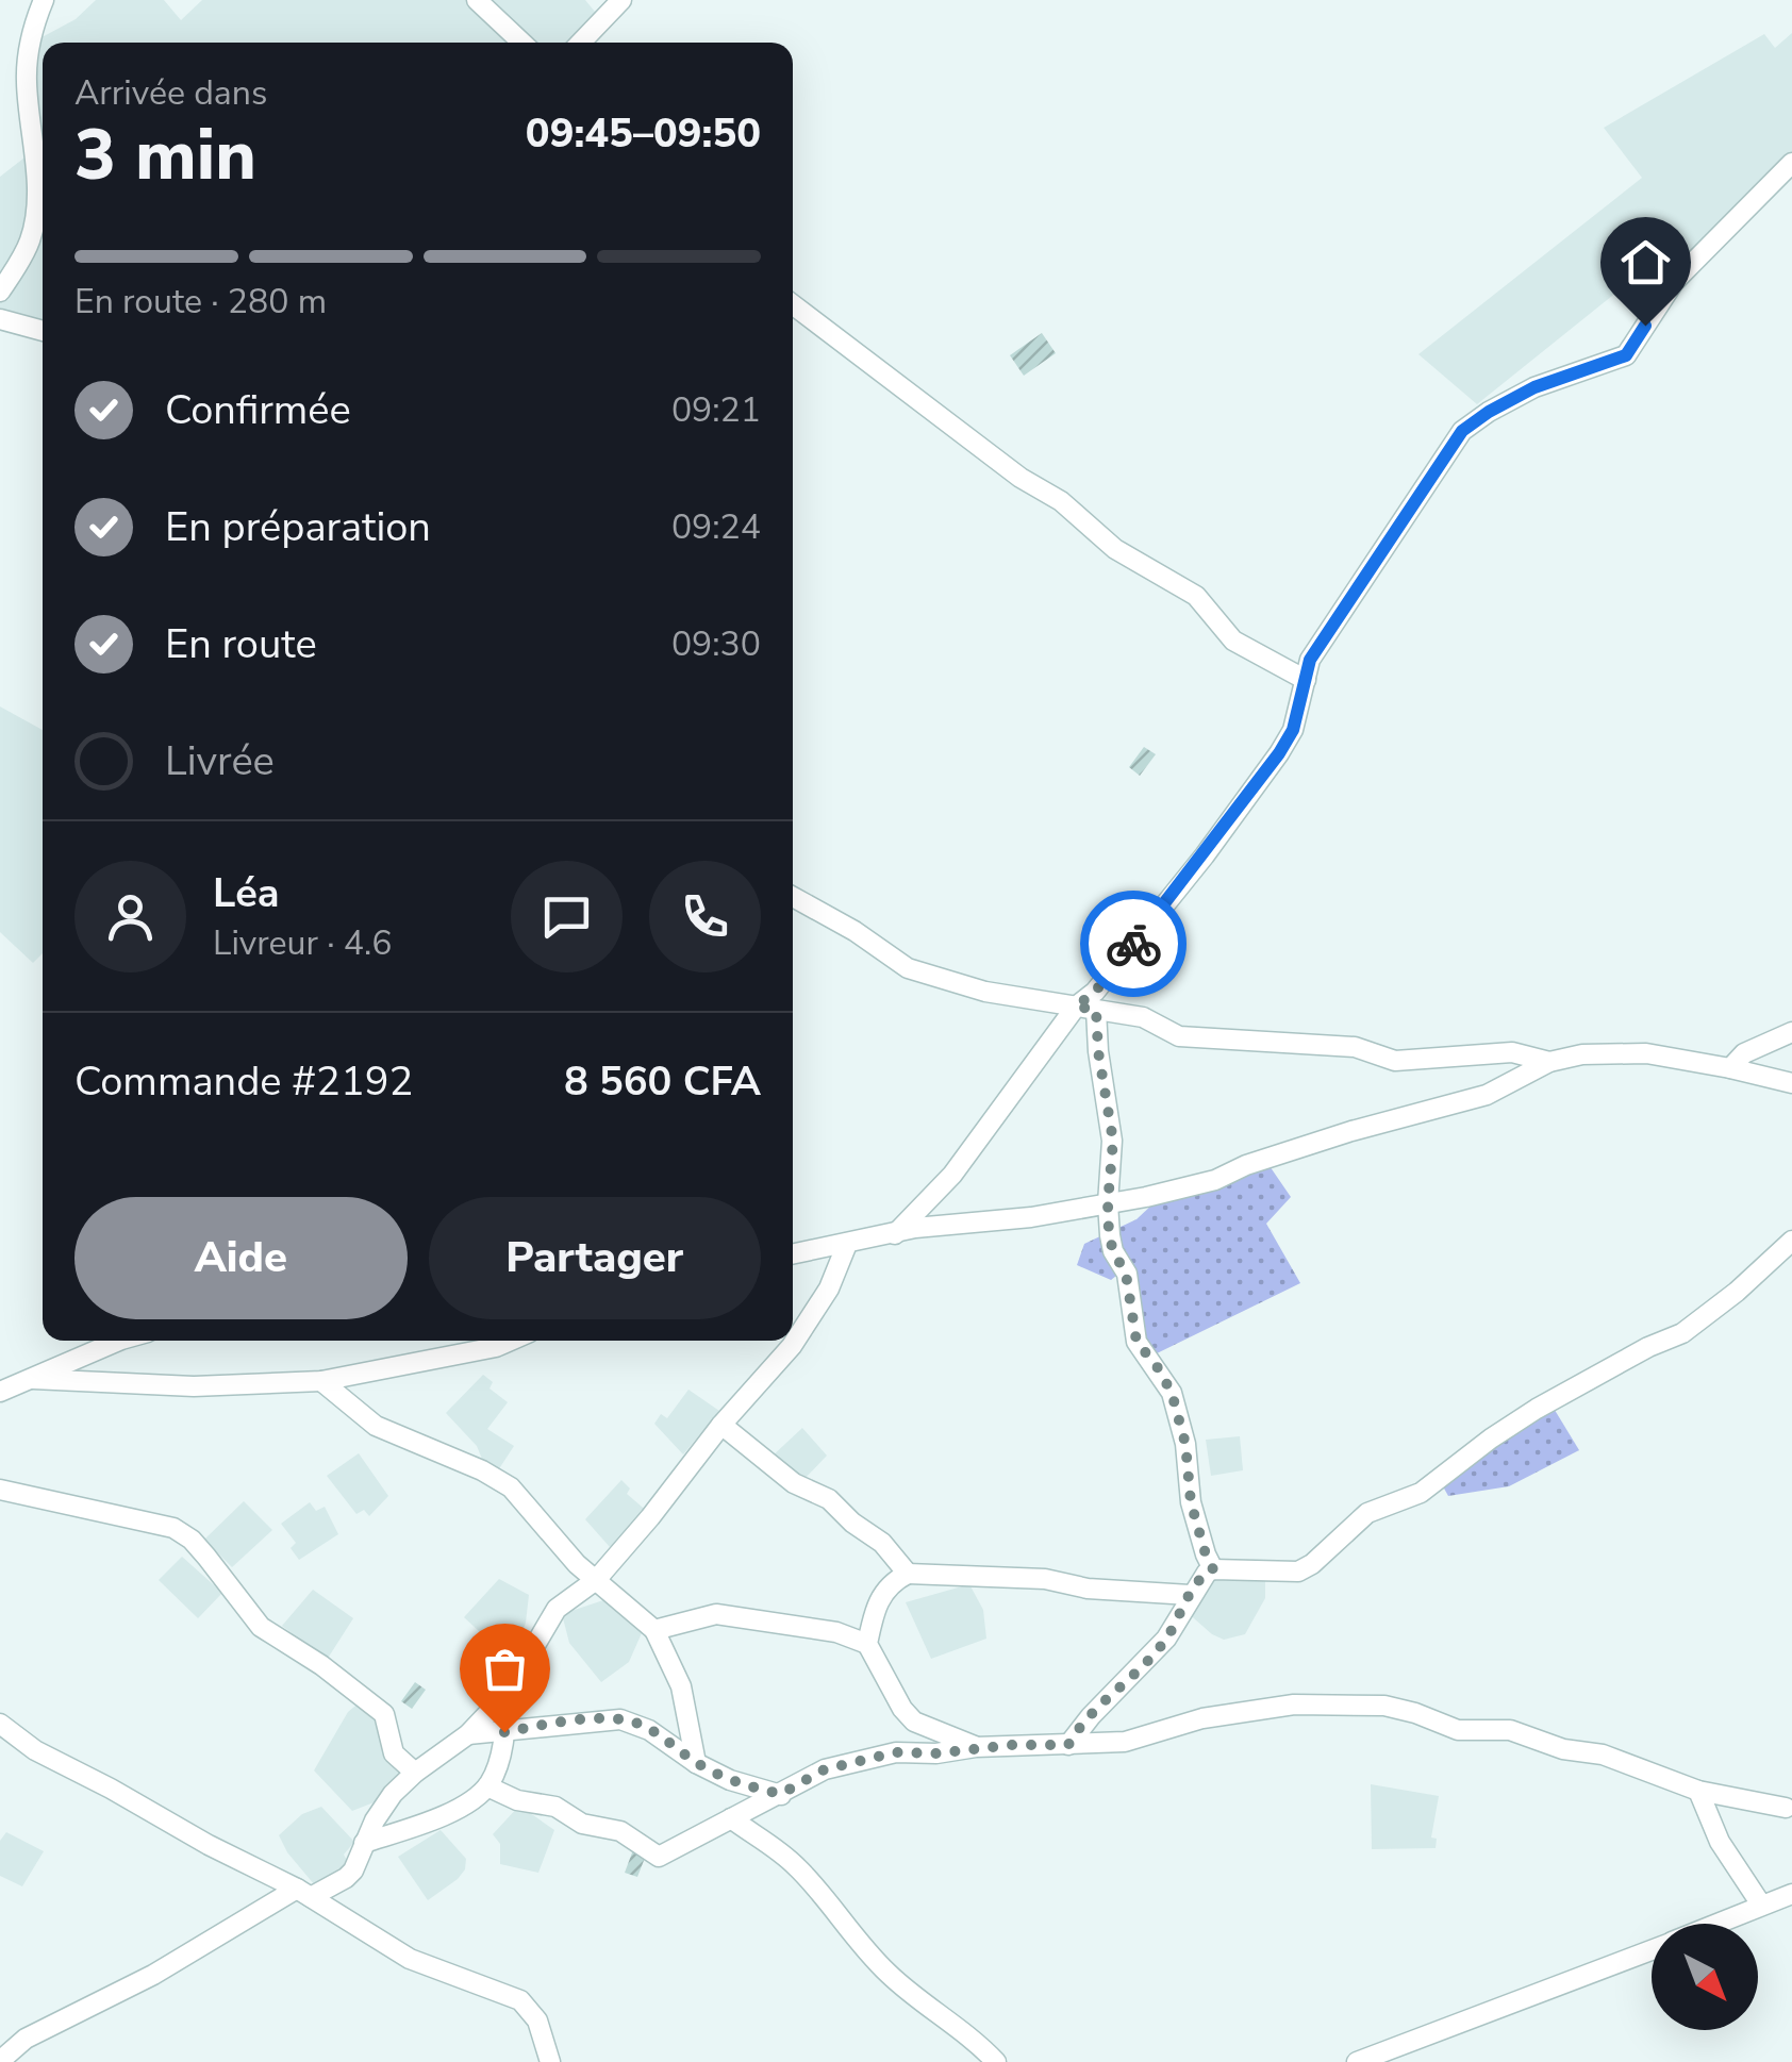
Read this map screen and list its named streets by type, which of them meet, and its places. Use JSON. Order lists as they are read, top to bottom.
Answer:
{
  "north": "bottom right",
  "page": {
    "heading": ["3 min", "Arrivée dans", "09:45–09:50"],
    "panel": [
      "Léa",
      "Livreur · 4.6",
      "Commande #2192",
      "8 560 CFA"
    ],
    "bar": "En route · 280 m",
    "list": [
      ["Confirmée", "09:21"],
      ["En préparation", "09:24"],
      ["En route", "09:30"],
      "Livrée"
    ],
    "buttons": ["Aide", "Partager"]
  }
}
